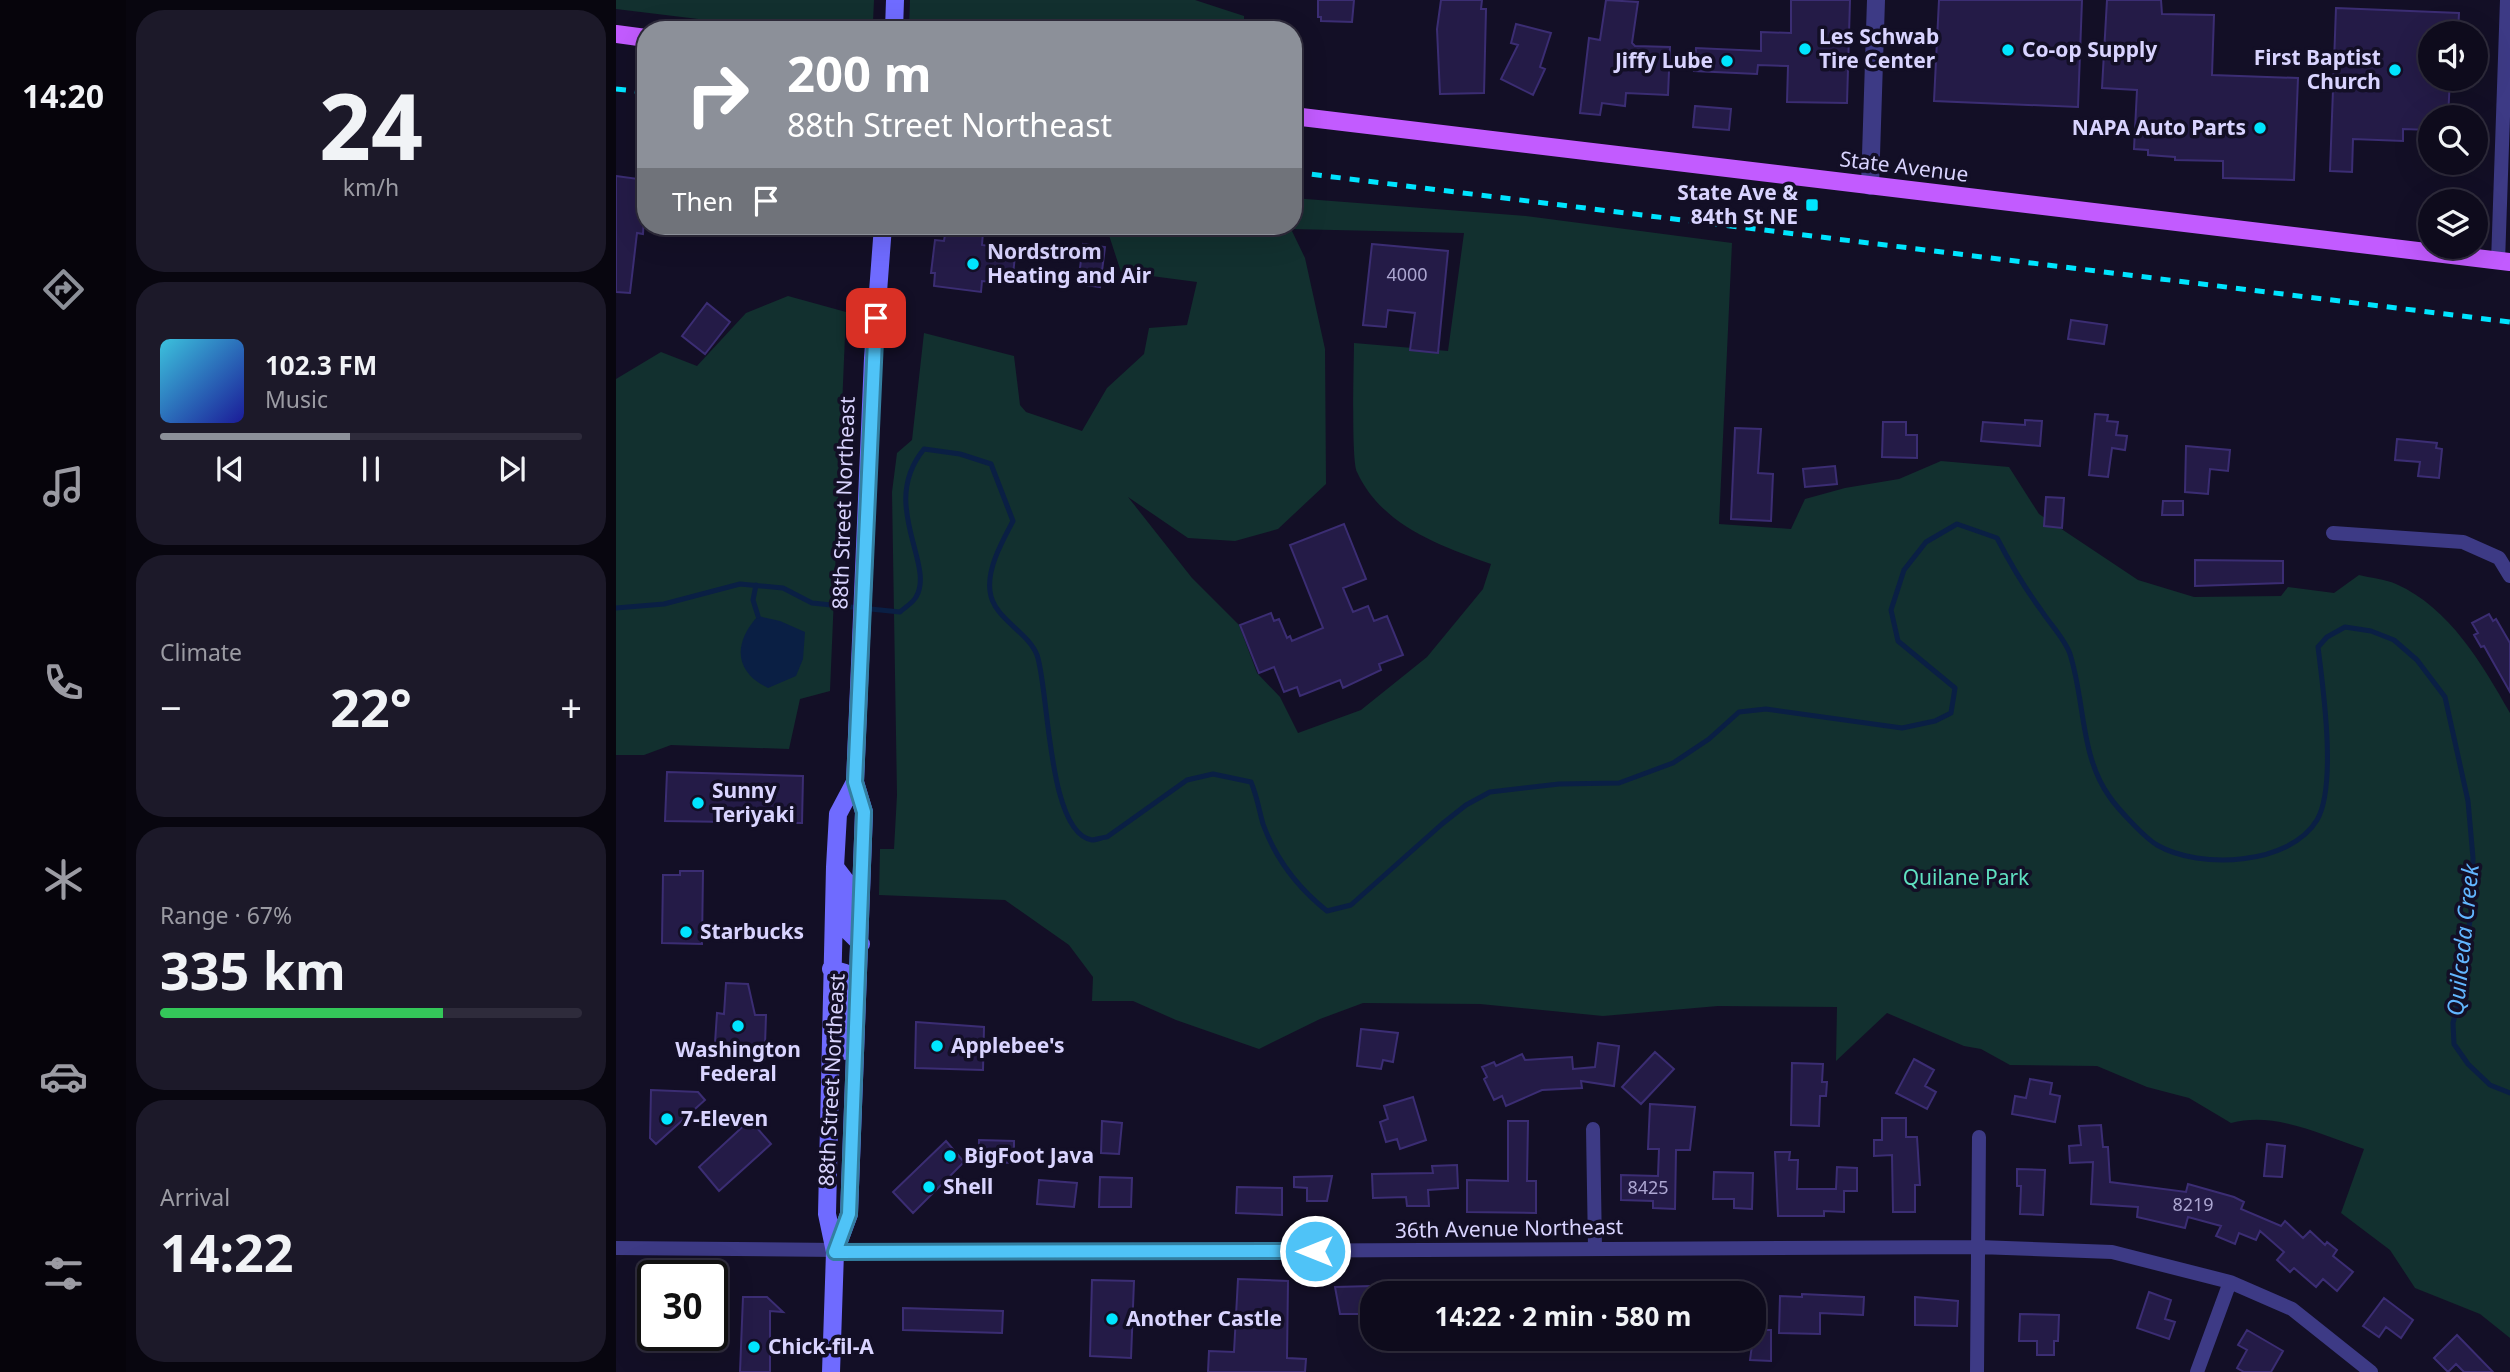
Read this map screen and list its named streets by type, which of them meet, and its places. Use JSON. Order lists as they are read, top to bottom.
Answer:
{
  "streets": {
    "main road": ["State Avenue", "88th Street Northeast"],
    "street": ["36th Avenue Northeast"]
  },
  "crossings": [
    ["88th Street Northeast", "36th Avenue Northeast"]
  ],
  "water": ["Quilceda Creek"],
  "parks": ["Quilane Park"],
  "places": {
    "other": [
      "Les Schwab Tire Center",
      "Co-op Supply",
      "Jiffy Lube",
      "First Baptist Church",
      "NAPA Auto Parts",
      "Nordstrom Heating and Air",
      "Sunny Teriyaki",
      "Starbucks",
      "Washington Federal",
      "Applebee's",
      "7-Eleven",
      "BigFoot Java",
      "Shell",
      "Another Castle",
      "Chick-fil-A"
    ],
    "transit": ["State Ave & 84th St NE"]
  },
  "house_numbers": ["4000", "8425", "8219"],
  "page": {
    "tabs": "14:20",
    "tile": [
      ["24", "km/h"],
      "Climate",
      ["Range · 67%", "335 km"],
      ["Arrival", "14:22"]
    ],
    "turn": ["200 m", "88th Street Northeast"],
    "then": "Then",
    "song": ["102.3 FM", "Music"],
    "heat": ["−", "22°", "+"],
    "limit": "30",
    "trip": "14:22 · 2 min · 580 m"
  }
}
